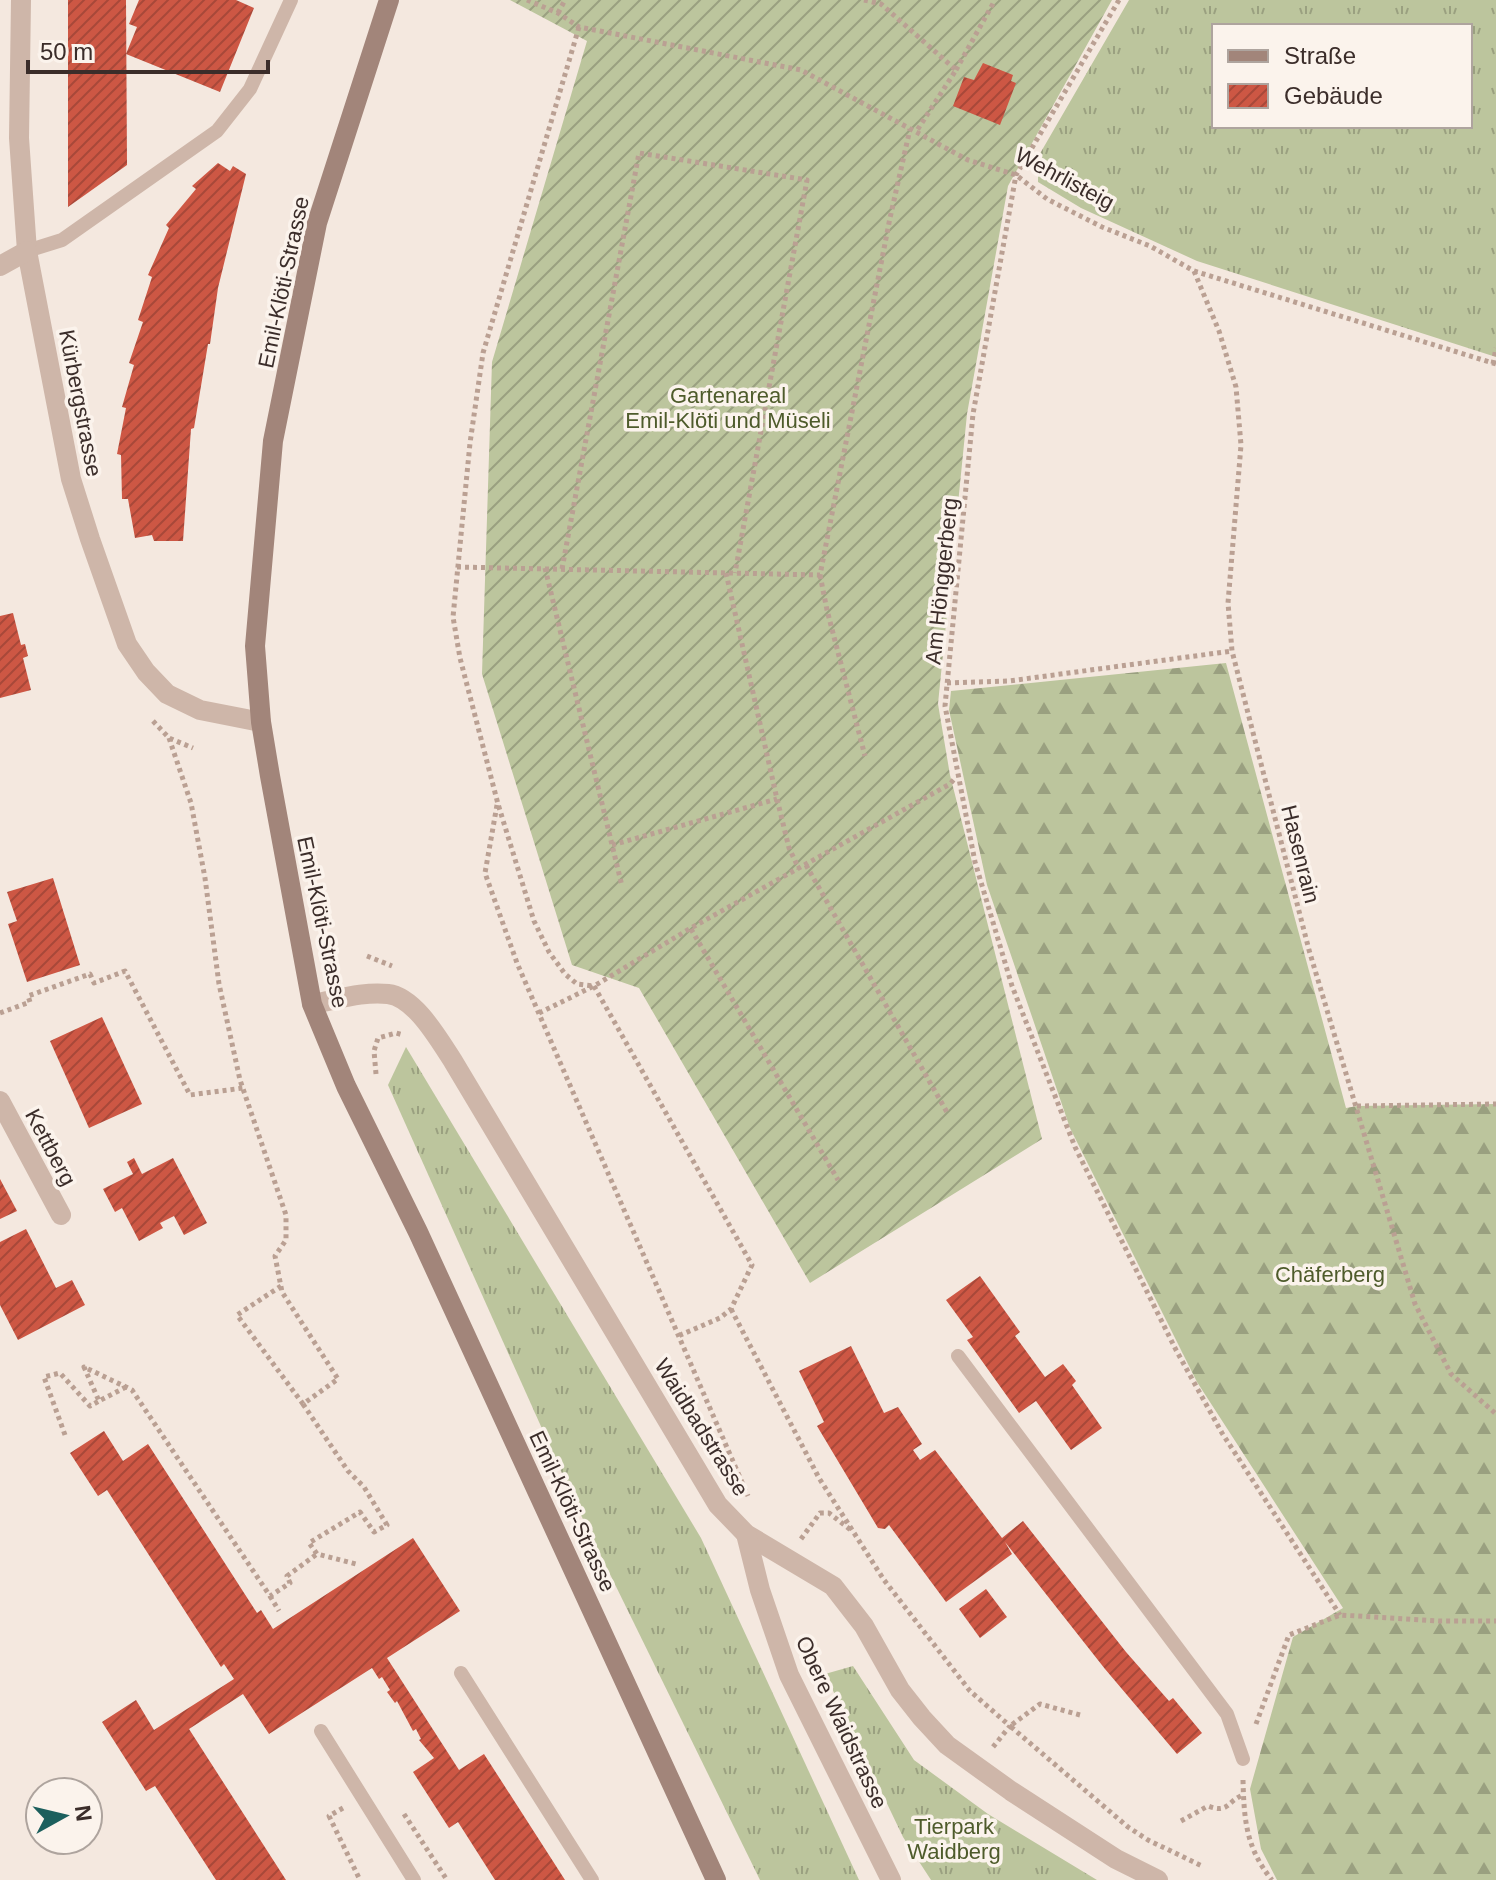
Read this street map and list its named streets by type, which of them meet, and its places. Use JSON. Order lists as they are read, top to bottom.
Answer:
{
  "streets": {
    "street": [
      "Emil-Klöti-Strasse",
      "Kürbergstrasse",
      "Kettberg",
      "Waidbadstrasse",
      "Obere Waidstrasse"
    ],
    "path": ["Wehrlisteig", "Am Hönggerberg", "Hasenrain"]
  },
  "crossings": [
    ["Wehrlisteig", "Am Hönggerberg"],
    ["Wehrlisteig", "Hasenrain"],
    ["Emil-Klöti-Strasse", "Kürbergstrasse"],
    ["Emil-Klöti-Strasse", "Waidbadstrasse"],
    ["Waidbadstrasse", "Obere Waidstrasse"]
  ],
  "parks": ["Gartenareal Emil-Klöti und Müseli", "Chäferberg", "Tierpark Waidberg"],
  "legend": ["Straße", "Gebäude"],
  "scale_bar": "50 m",
  "north": "right"
}
